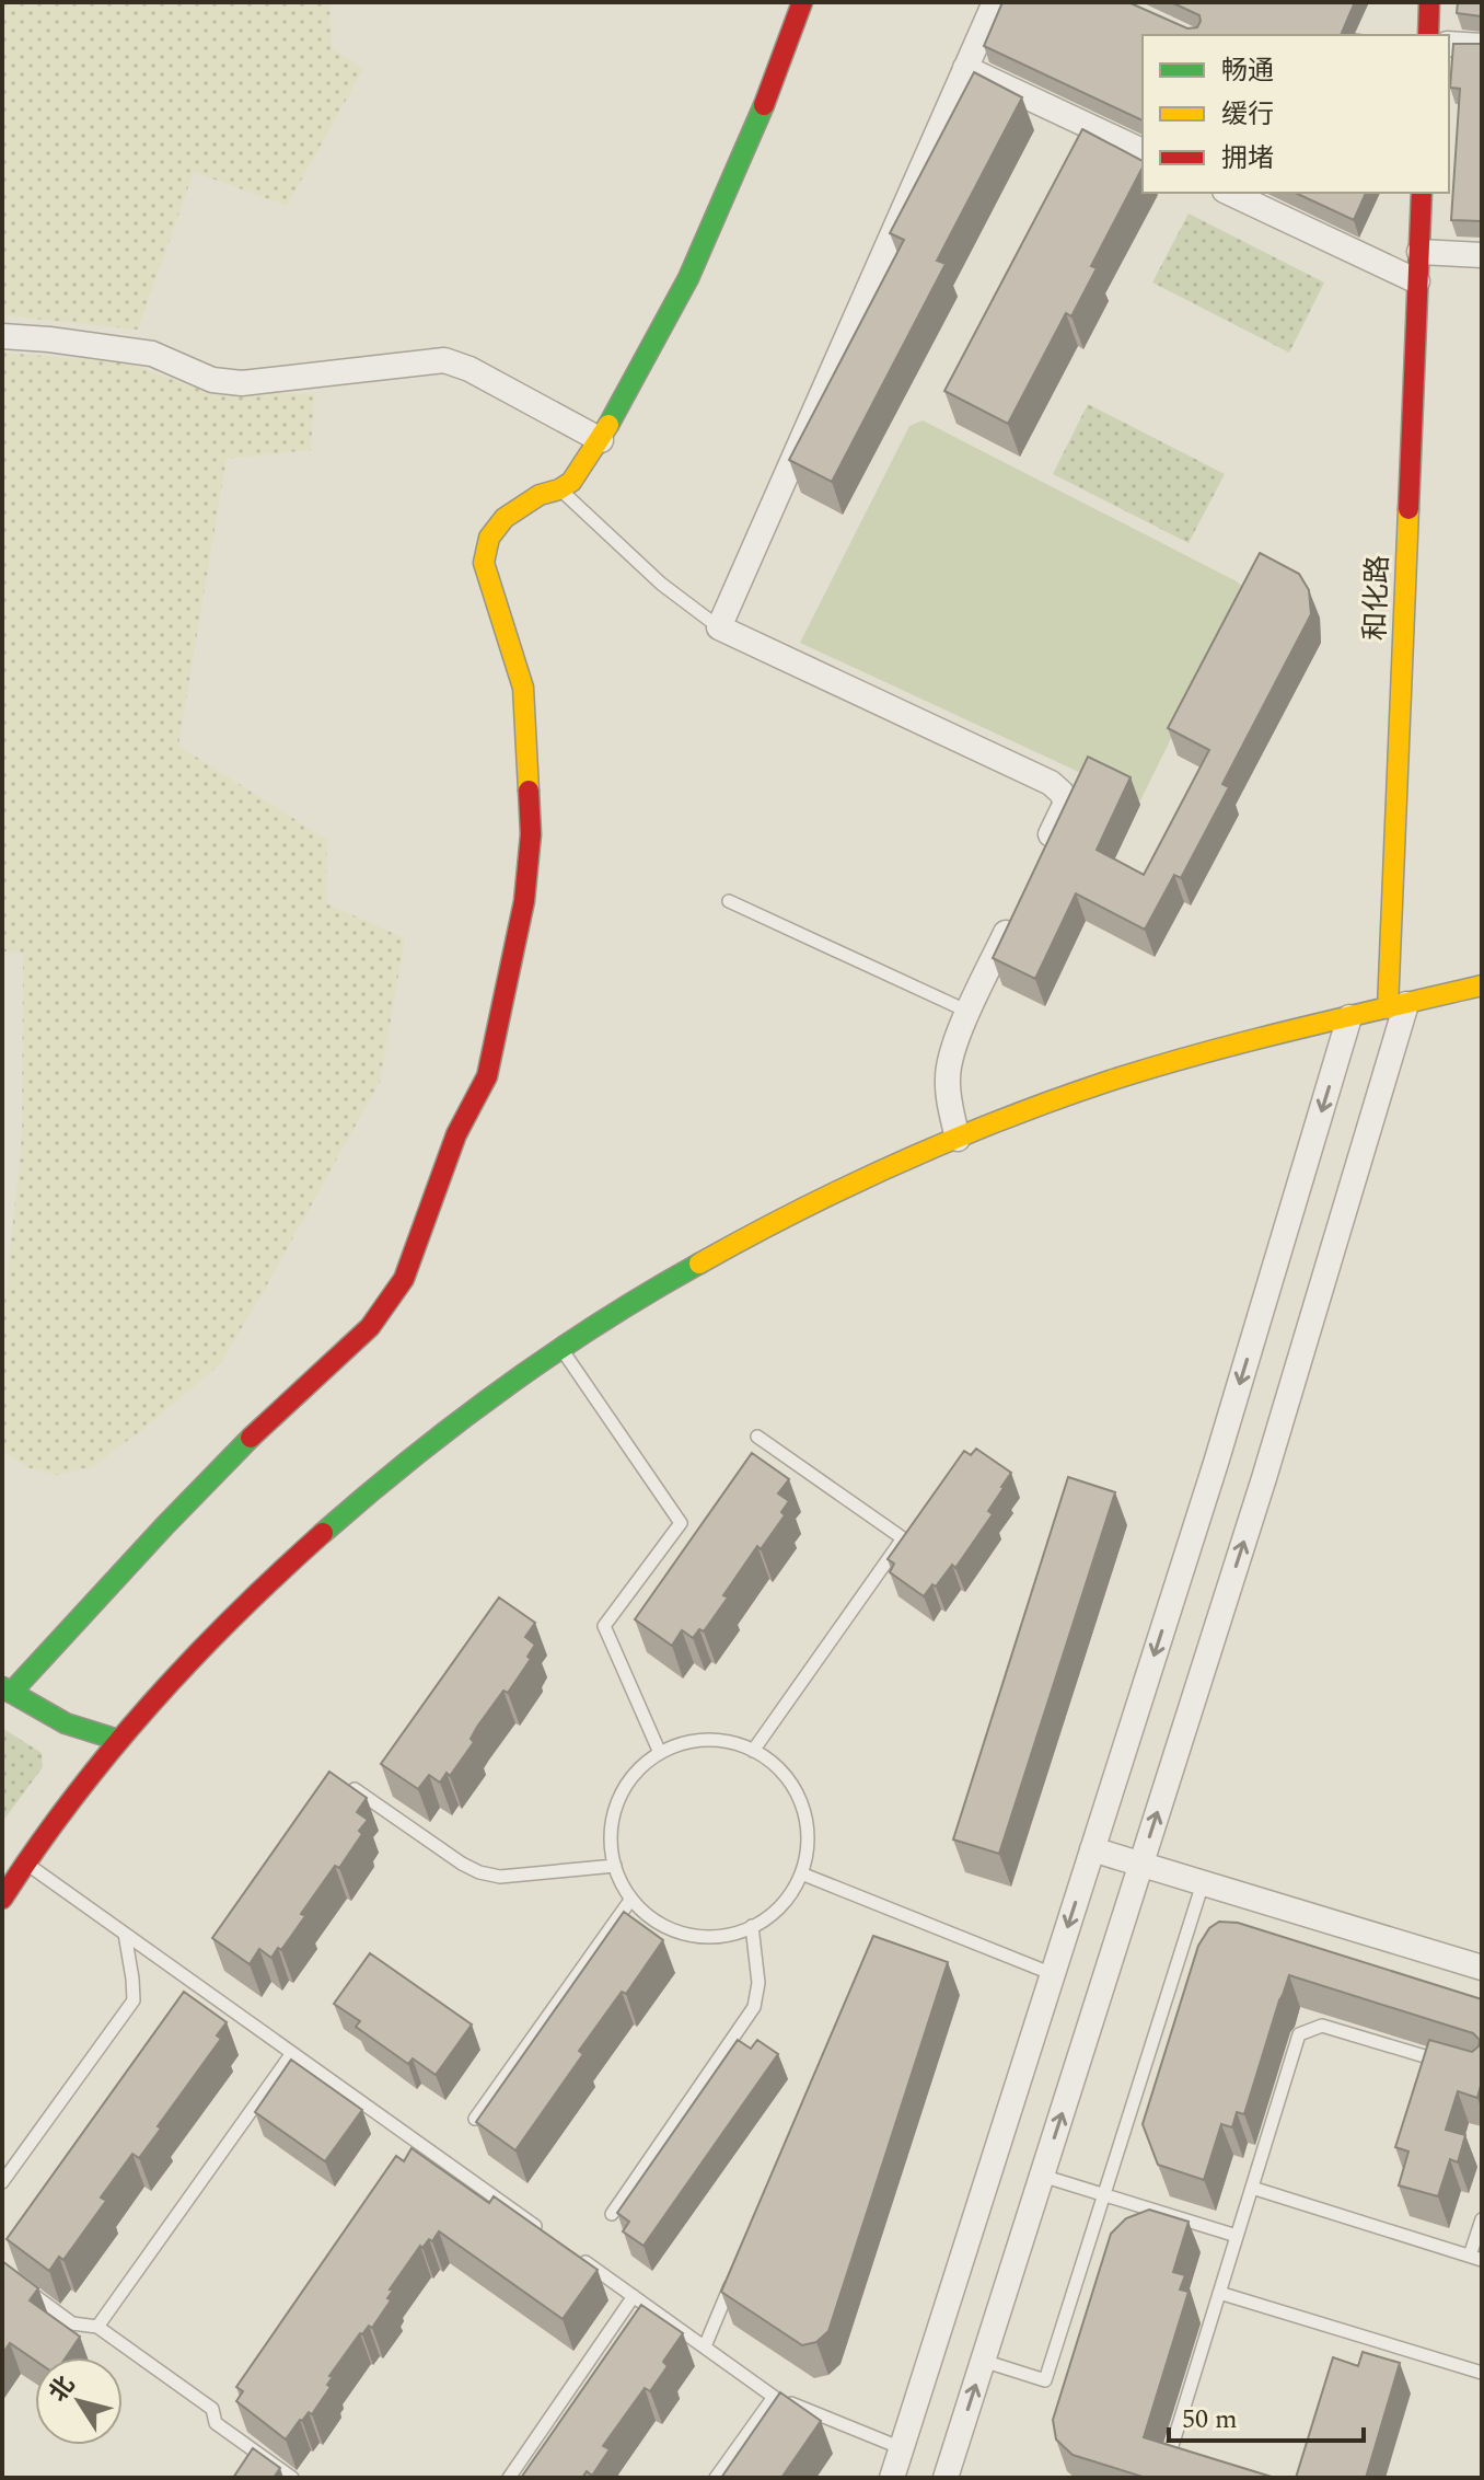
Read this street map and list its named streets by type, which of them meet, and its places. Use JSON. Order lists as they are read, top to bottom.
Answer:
{
  "streets": {
    "street": ["和化路"]
  },
  "legend": ["畅通", "缓行", "拥堵"],
  "scale_bar": "50 m",
  "north": "top left"
}
